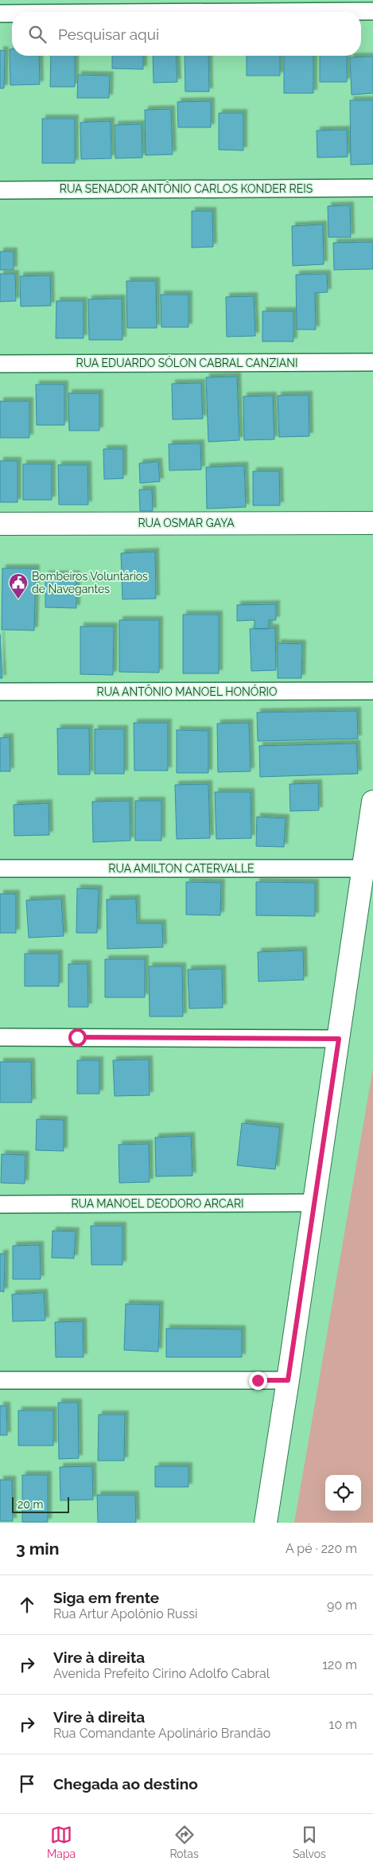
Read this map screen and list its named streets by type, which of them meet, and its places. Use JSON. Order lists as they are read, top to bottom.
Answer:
{
  "streets": {
    "main road": ["RUA OSMAR GAYA"],
    "street": [
      "RUA SENADOR ANTÔNIO CARLOS KONDER REIS",
      "RUA EDUARDO SÓLON CABRAL CANZIANI",
      "RUA ANTÔNIO MANOEL HONÓRIO",
      "RUA AMILTON CATERVALLE",
      "RUA MANOEL DEODORO ARCARI"
    ]
  },
  "places": {
    "public building": ["Bombeiros Voluntários de Navegantes"]
  },
  "scale_bar": "20 m",
  "page": {
    "search": "Pesquisar aqui",
    "scale": "20 m",
    "heading": ["3 min", "A pé · 220 m"],
    "list": [
      ["Siga em frente", "Rua Artur Apolônio Russi", "90 m"],
      ["Vire à direita", "Avenida Prefeito Cirino Adolfo Cabral", "120 m"],
      ["Vire à direita", "Rua Comandante Apolinário Brandão", "10 m"],
      "Chegada ao destino"
    ],
    "nav": ["Mapa", "Rotas", "Salvos"]
  }
}
